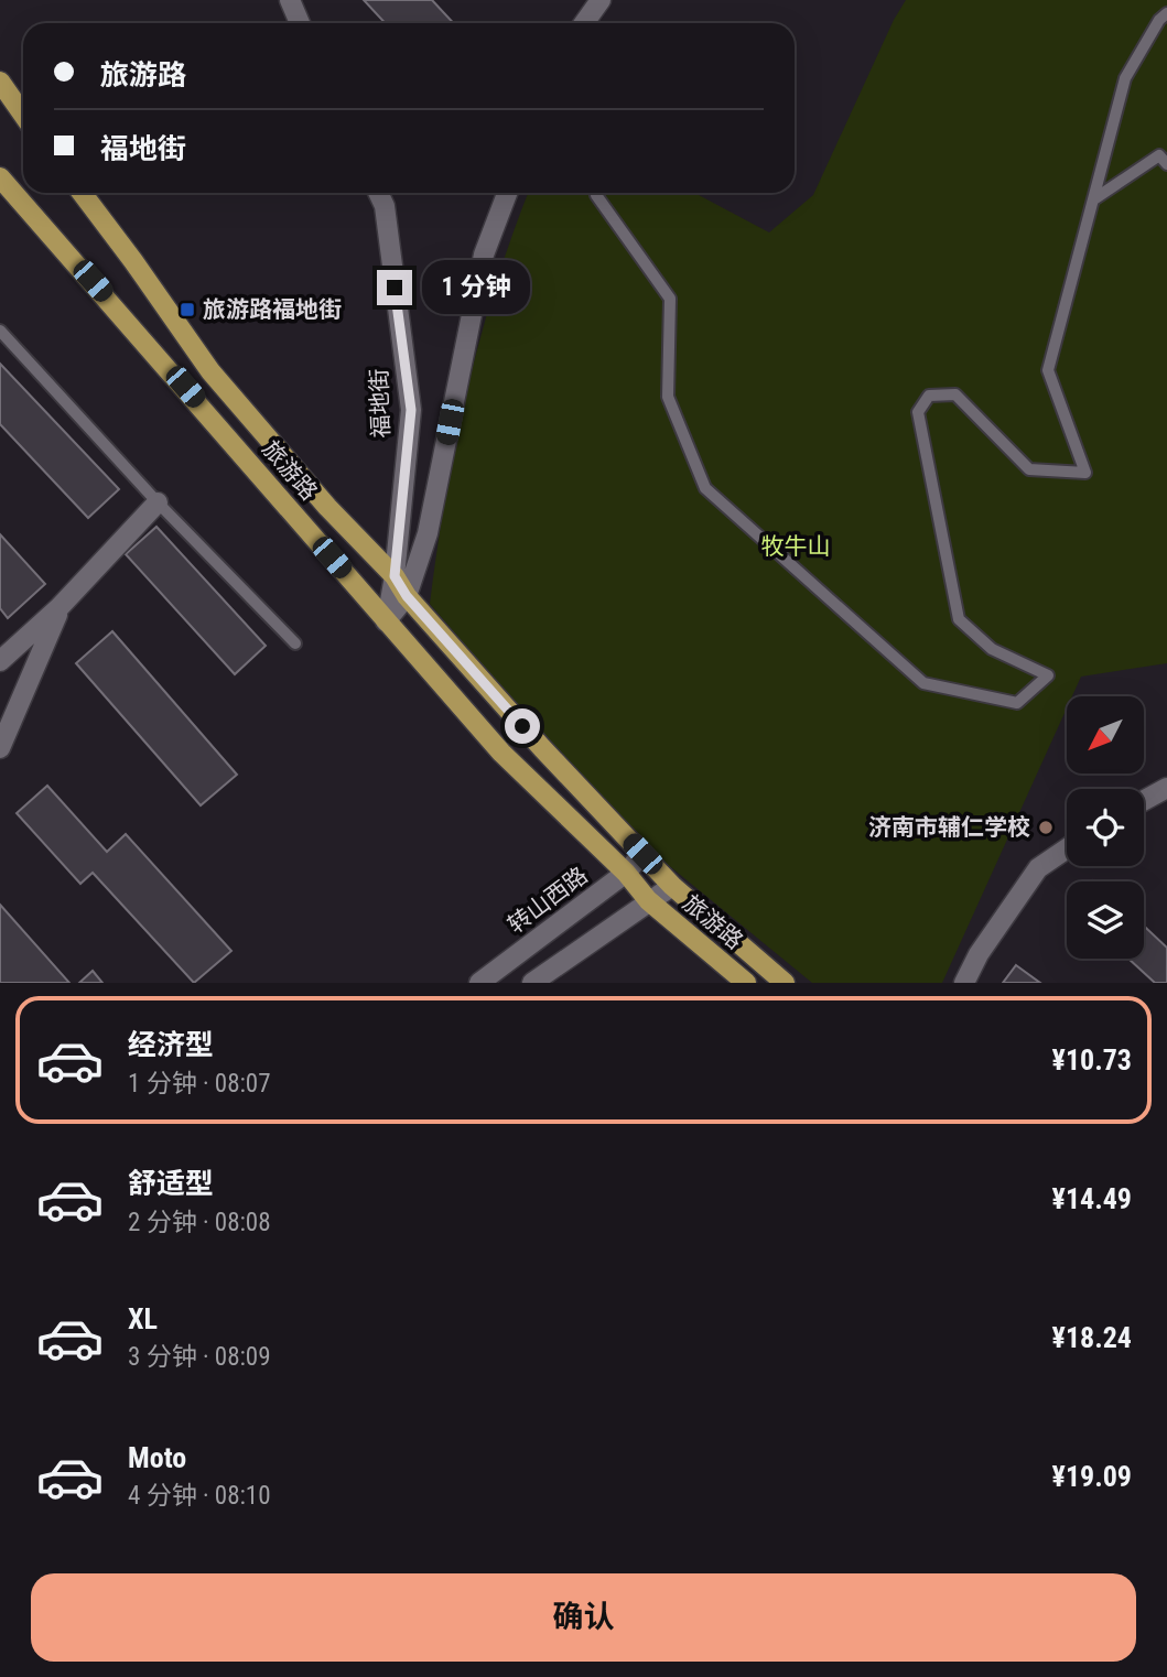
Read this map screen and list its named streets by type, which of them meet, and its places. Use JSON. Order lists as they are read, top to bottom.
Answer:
{
  "streets": {
    "main road": ["旅游路"],
    "street": ["福地街", "转山西路"]
  },
  "crossings": [
    ["福地街", "旅游路"],
    ["旅游路", "转山西路"]
  ],
  "parks": ["牧牛山"],
  "places": {
    "transit": ["旅游路福地街"],
    "other": ["济南市辅仁学校"]
  },
  "north": "bottom left",
  "page": {
    "banner": ["旅游路", "福地街"],
    "bubble": "1 分钟",
    "list": [
      {
        "name": "经济型",
        "note": "1 分钟 · 08:07",
        "value": "¥10.73"
      },
      {
        "name": "舒适型",
        "note": "2 分钟 · 08:08",
        "value": "¥14.49"
      },
      {
        "name": "XL",
        "note": "3 分钟 · 08:09",
        "value": "¥18.24"
      },
      {
        "name": "Moto",
        "note": "4 分钟 · 08:10",
        "value": "¥19.09"
      }
    ],
    "buttons": "确认"
  }
}
